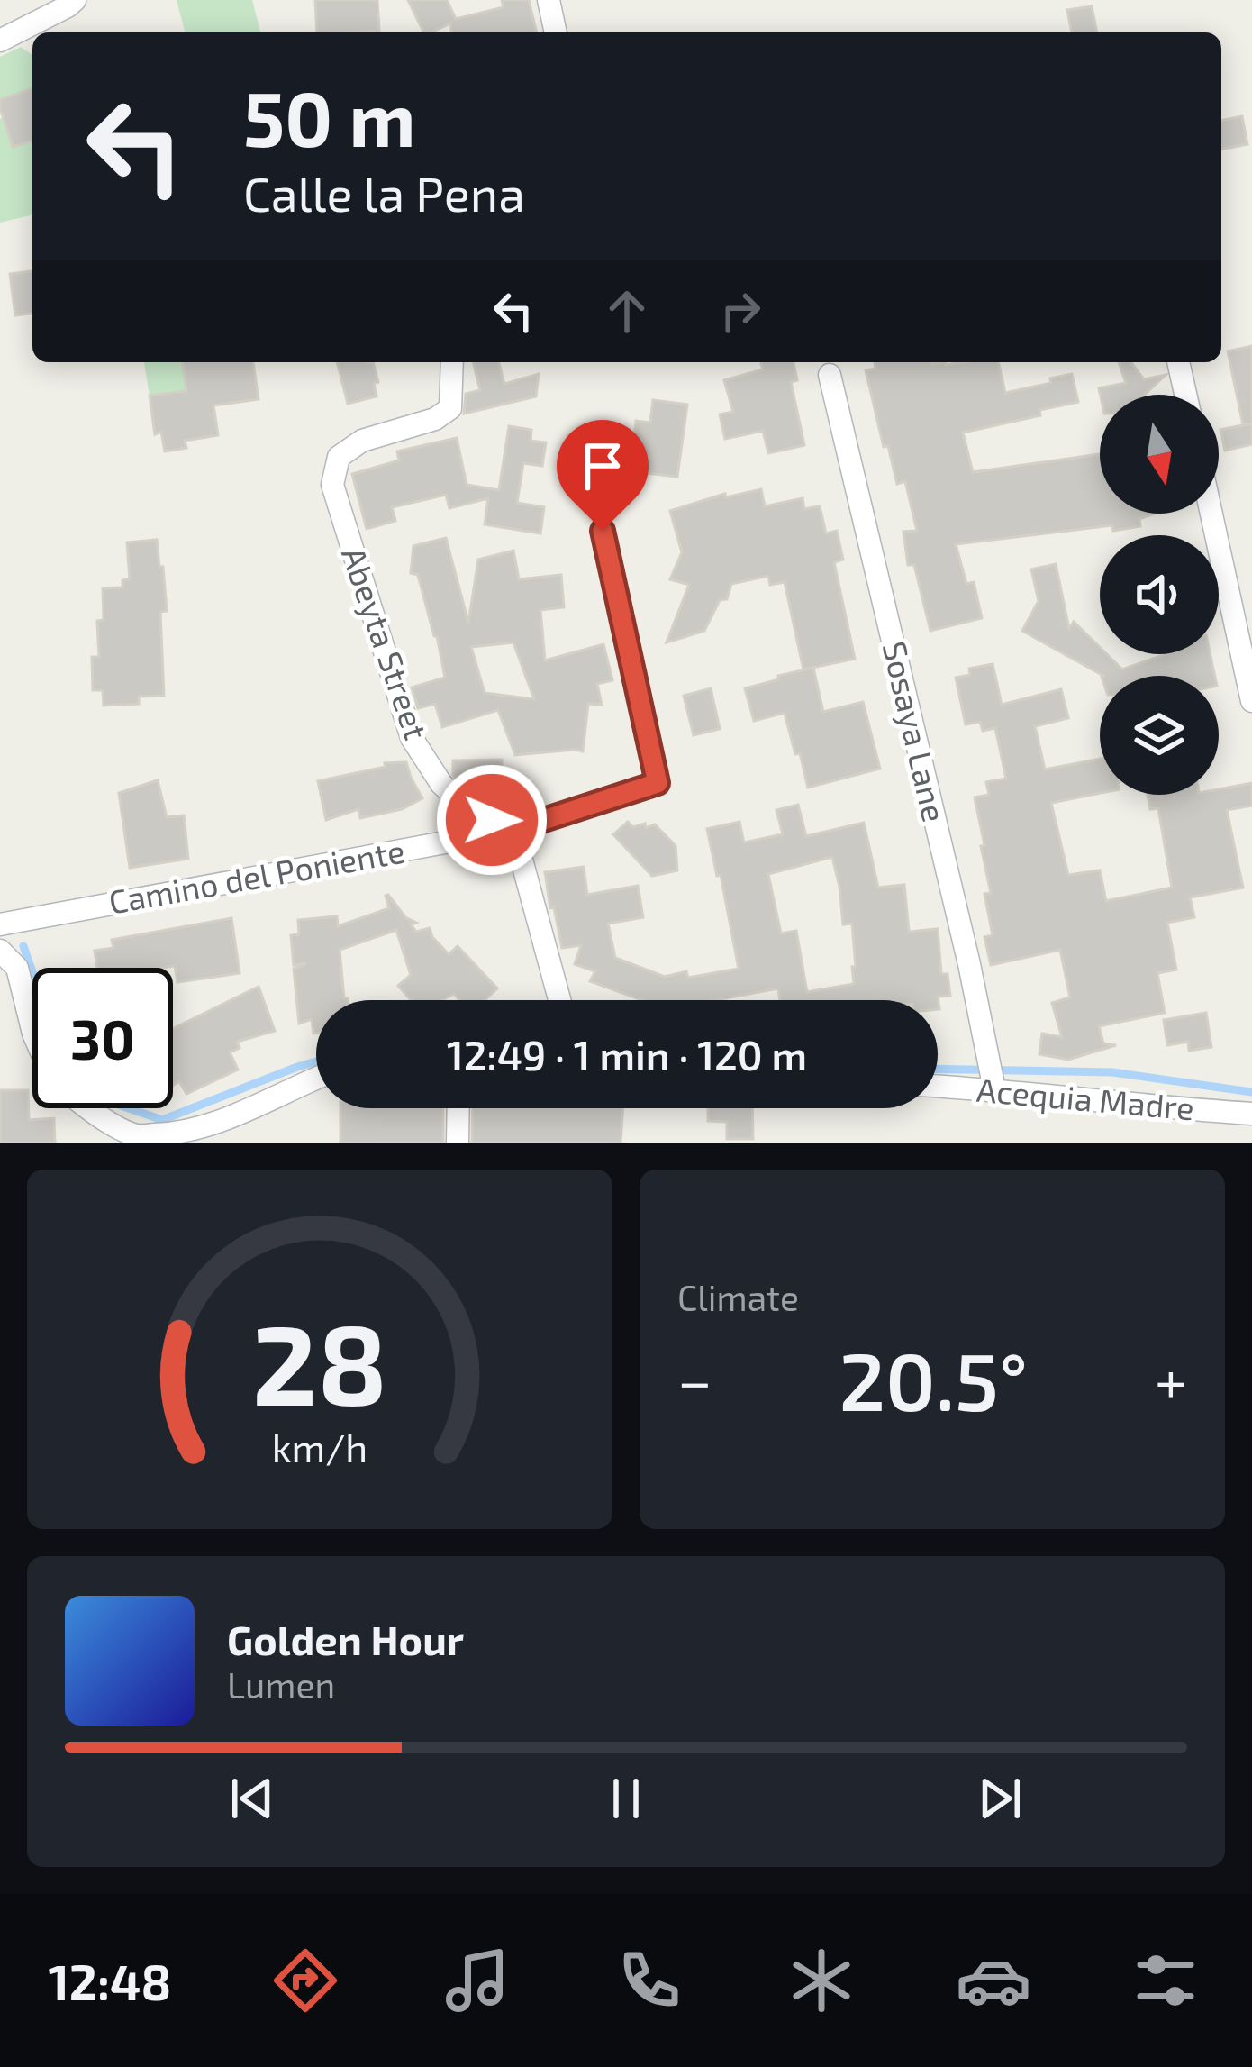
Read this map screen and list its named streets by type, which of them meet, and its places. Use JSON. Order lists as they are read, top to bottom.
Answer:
{
  "streets": {
    "street": [
      "Abeyta Street",
      "Sosaya Lane",
      "Camino del Poniente",
      "Acequia Madre"
    ]
  },
  "crossings": [
    ["Abeyta Street", "Camino del Poniente"],
    ["Sosaya Lane", "Acequia Madre"]
  ],
  "north": "bottom",
  "page": {
    "turn": ["50 m", "Calle la Pena"],
    "limit": "30",
    "trip": "12:49 · 1 min · 120 m",
    "tile": "Climate",
    "heat": ["−", "20.5°", "+"],
    "song": ["Golden Hour", "Lumen"],
    "tabs": "12:48",
    "gauge": ["28", "km/h"]
  }
}
